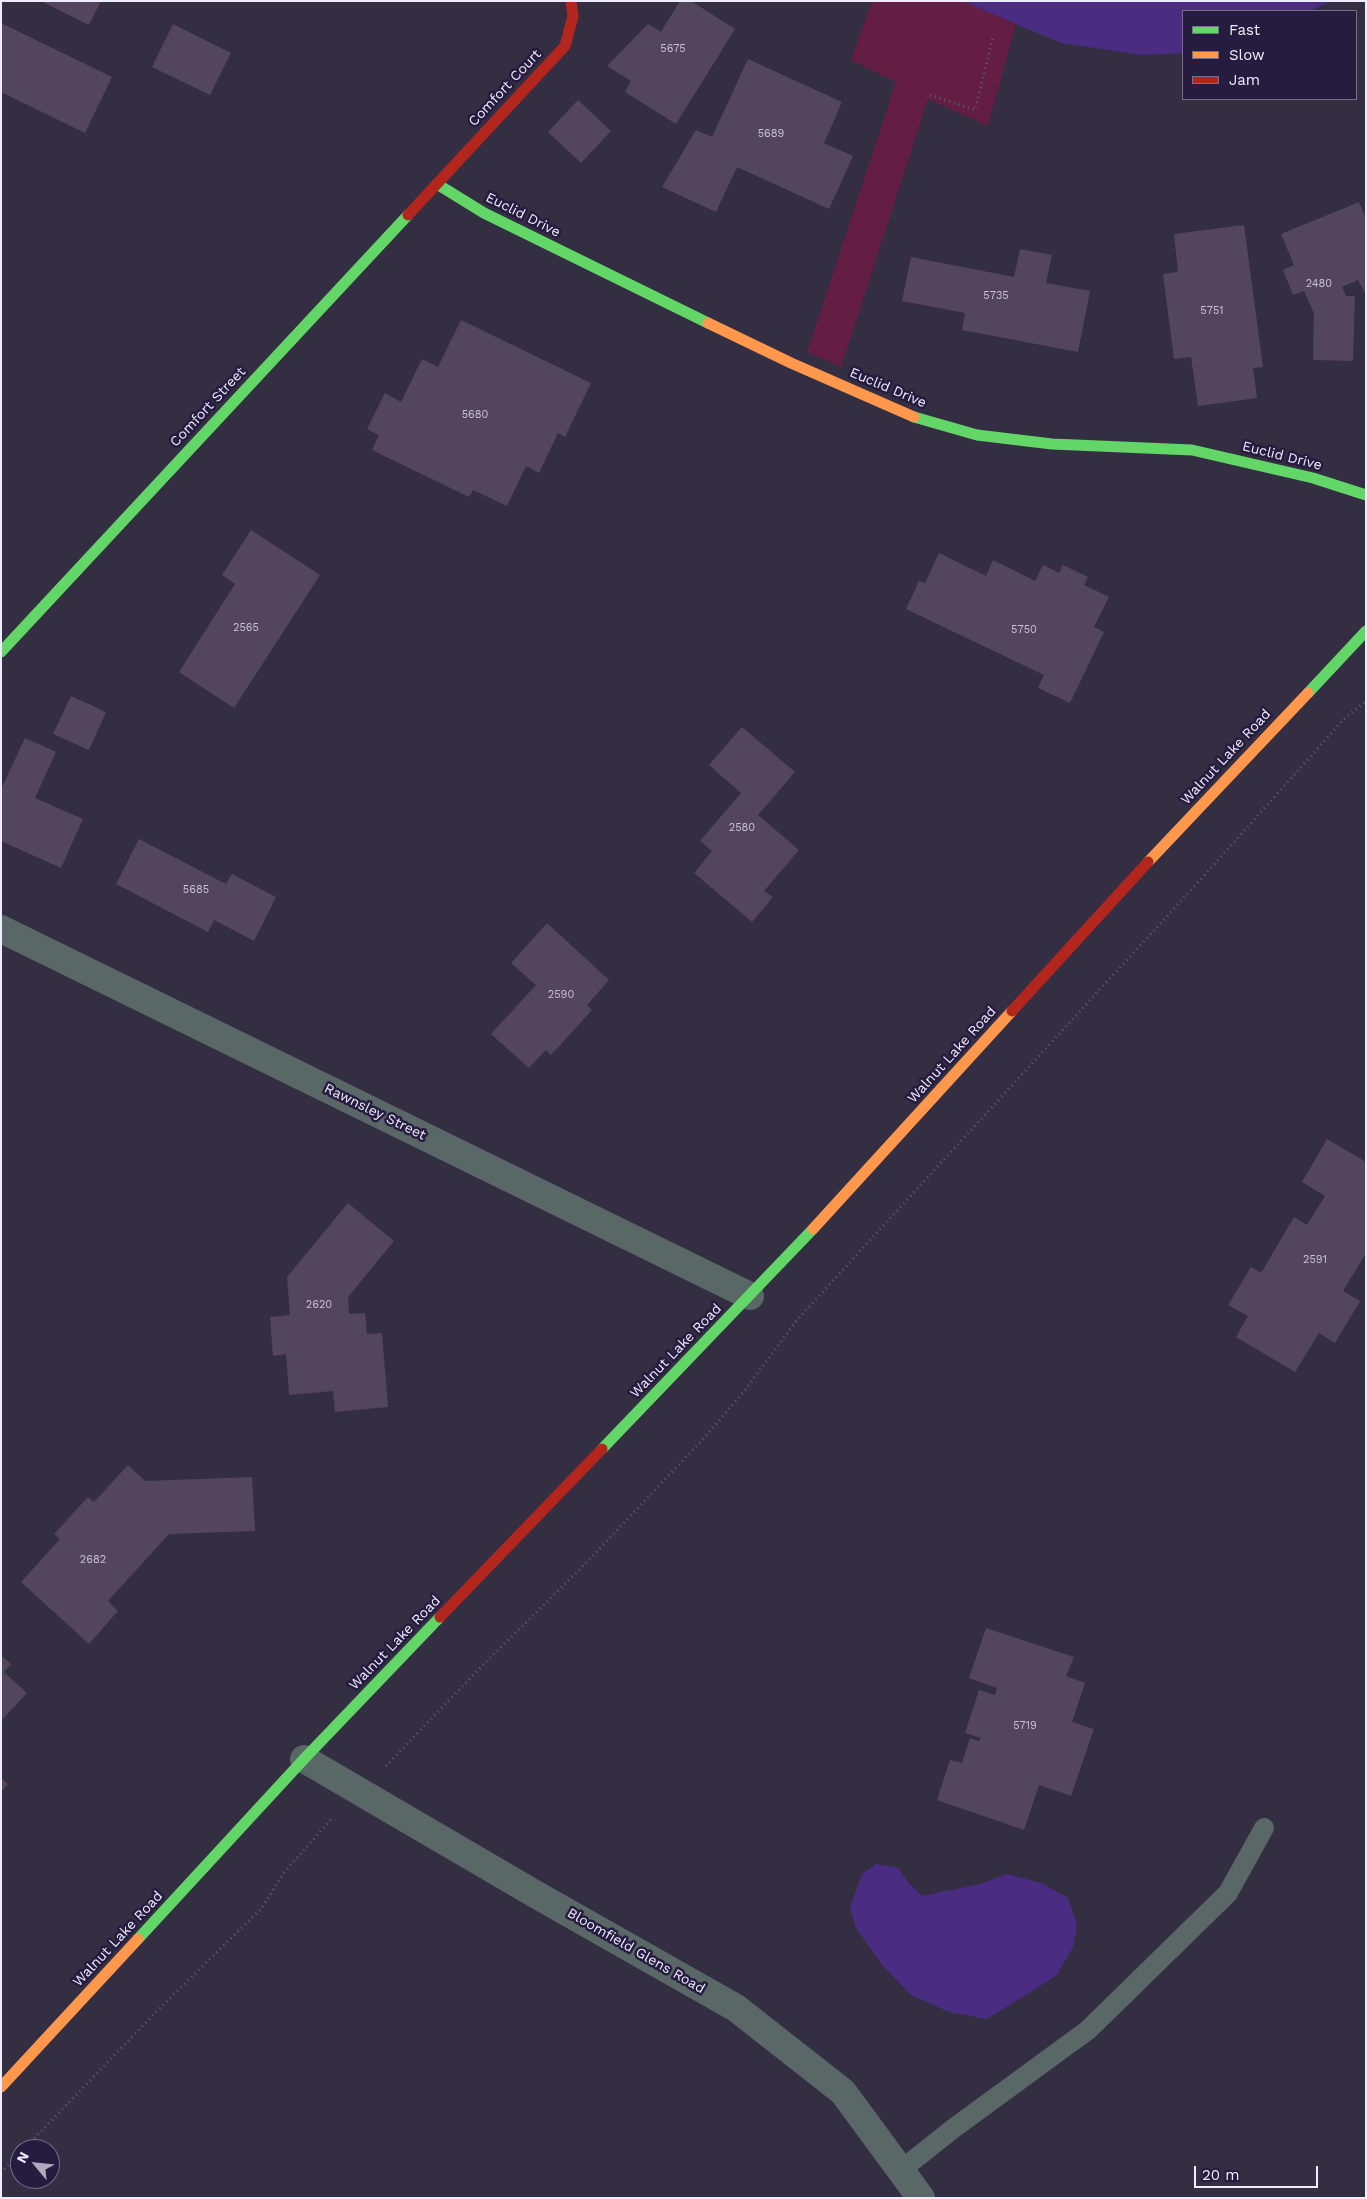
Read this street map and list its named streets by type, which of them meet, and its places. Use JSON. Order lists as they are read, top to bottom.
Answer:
{
  "streets": {
    "street": [
      "Comfort Court",
      "Euclid Drive",
      "Comfort Street",
      "Walnut Lake Road",
      "Rawnsley Street",
      "Bloomfield Glens Road"
    ]
  },
  "crossings": [
    ["Comfort Court", "Euclid Drive"],
    ["Comfort Court", "Comfort Street"],
    ["Euclid Drive", "Comfort Street"],
    ["Walnut Lake Road", "Rawnsley Street"],
    ["Walnut Lake Road", "Bloomfield Glens Road"]
  ],
  "house_numbers": [
    "5675",
    "5689",
    "2480",
    "5735",
    "5751",
    "5680",
    "2565",
    "5750",
    "2580",
    "5685",
    "2590",
    "2591",
    "2620",
    "2682",
    "5719"
  ],
  "legend": ["Fast", "Slow", "Jam"],
  "scale_bar": "20 m",
  "north": "top left"
}
